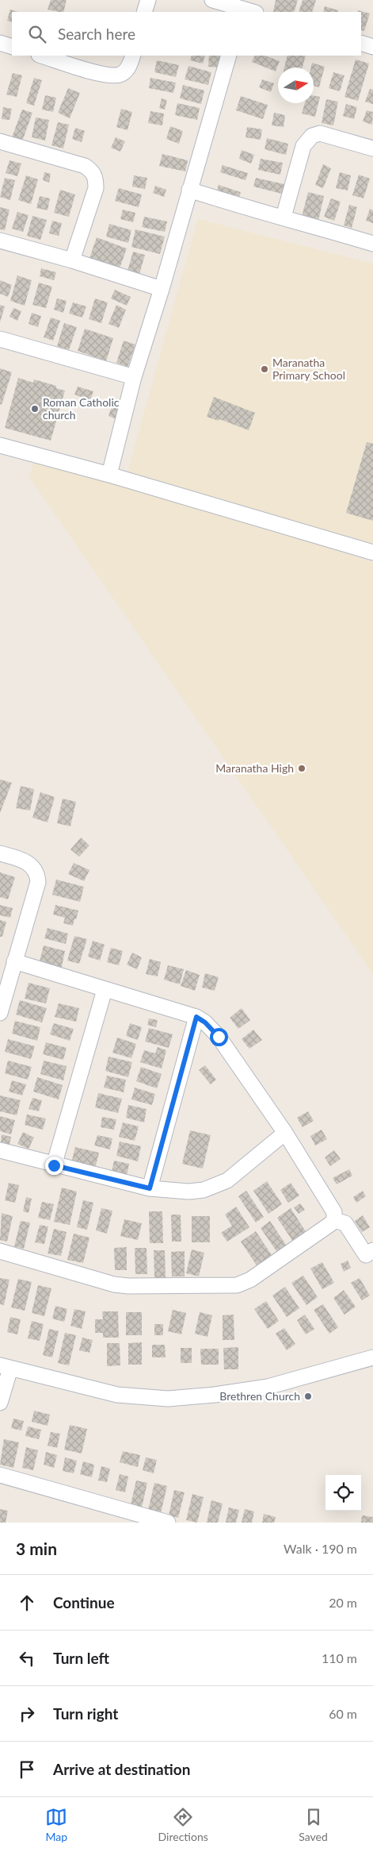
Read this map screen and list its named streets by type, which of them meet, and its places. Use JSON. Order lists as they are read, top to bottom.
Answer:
{
  "places": [
    "Maranatha Primary School",
    "Roman Catholic church",
    "Maranatha High",
    "Brethren Church"
  ],
  "north": "right",
  "page": {
    "search": "Search here",
    "heading": ["3 min", "Walk · 190 m"],
    "list": [
      ["Continue", "20 m"],
      ["Turn left", "110 m"],
      ["Turn right", "60 m"],
      "Arrive at destination"
    ],
    "nav": ["Map", "Directions", "Saved"]
  }
}
